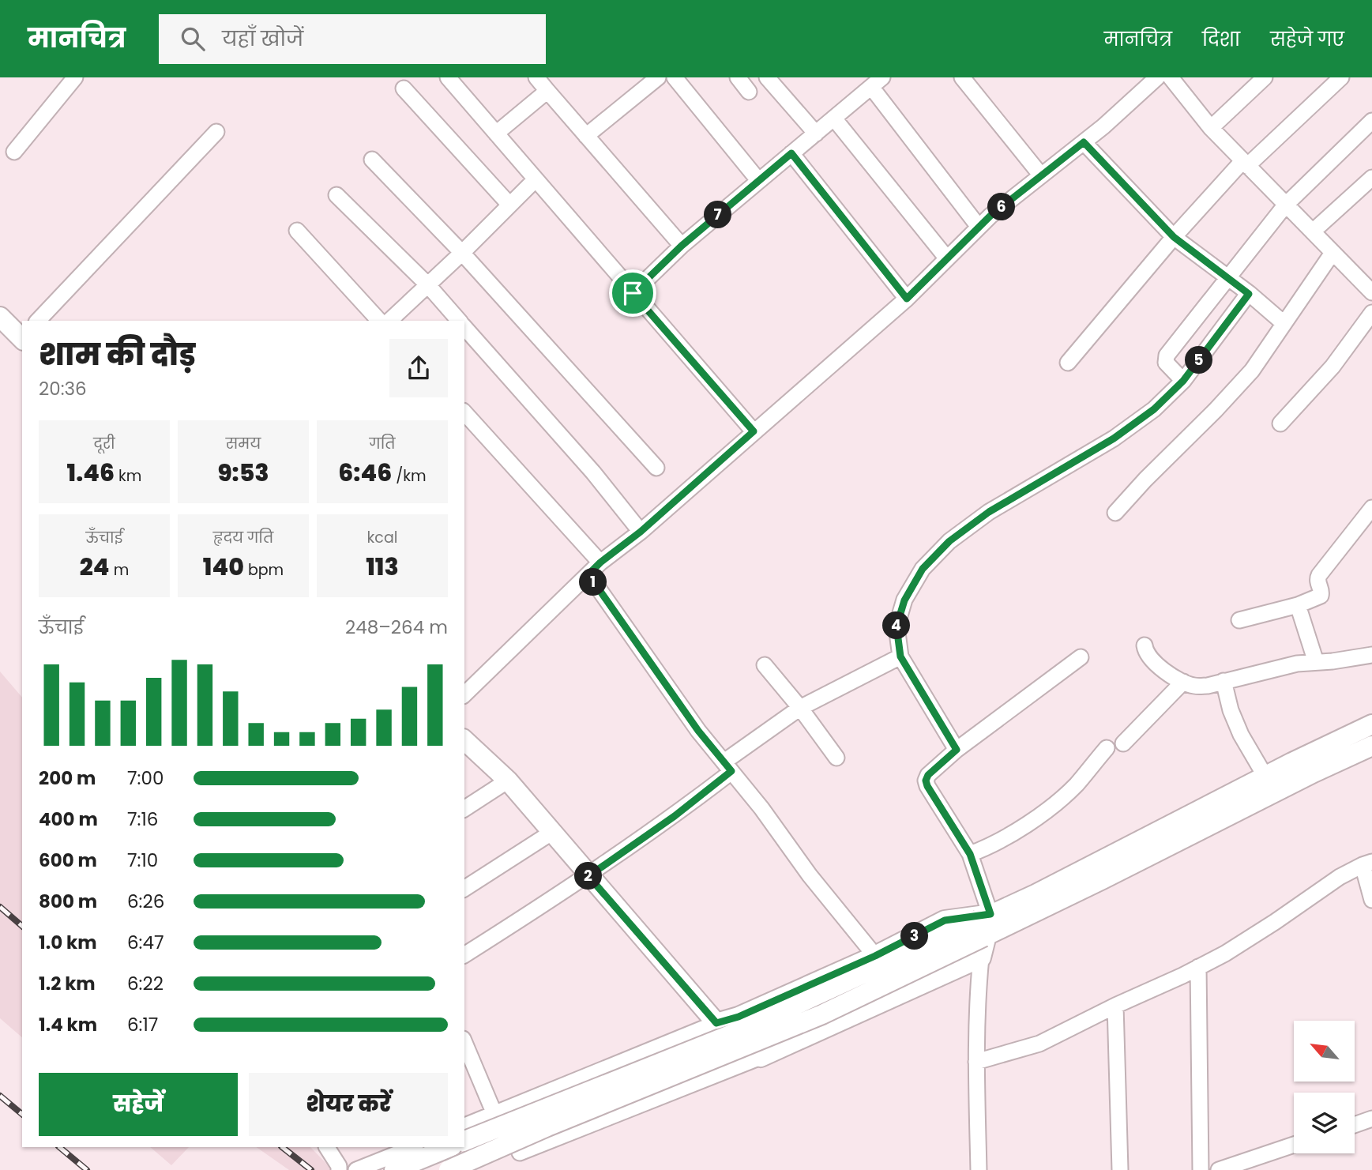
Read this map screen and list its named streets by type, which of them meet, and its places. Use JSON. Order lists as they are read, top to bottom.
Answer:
{
  "north": "top left",
  "page": {
    "header": "मानचित्र",
    "search": "यहाँ खोजें",
    "nav": ["मानचित्र", "दिशा", "सहेजे गए"],
    "pins": [
      "6",
      "7",
      "5",
      "1",
      "4",
      "2",
      "3"
    ],
    "heading": ["शाम की दौड़", "20:36"],
    "stats": [
      ["दूरी", "1.46 km"],
      ["समय", "9:53"],
      ["गति", "6:46 /km"],
      ["ऊँचाई", "24 m"],
      ["हृदय गति", "140 bpm"],
      ["kcal", "113"]
    ],
    "chart": ["ऊँचाई", "248–264 m"],
    "list": [
      {
        "name": "200 m",
        "note": "7:00"
      },
      {
        "name": "400 m",
        "note": "7:16"
      },
      {
        "name": "600 m",
        "note": "7:10"
      },
      {
        "name": "800 m",
        "note": "6:26"
      },
      {
        "name": "1.0 km",
        "note": "6:47"
      },
      {
        "name": "1.2 km",
        "note": "6:22"
      },
      {
        "name": "1.4 km",
        "note": "6:17"
      }
    ],
    "buttons": ["सहेजें", "शेयर करें"]
  }
}
